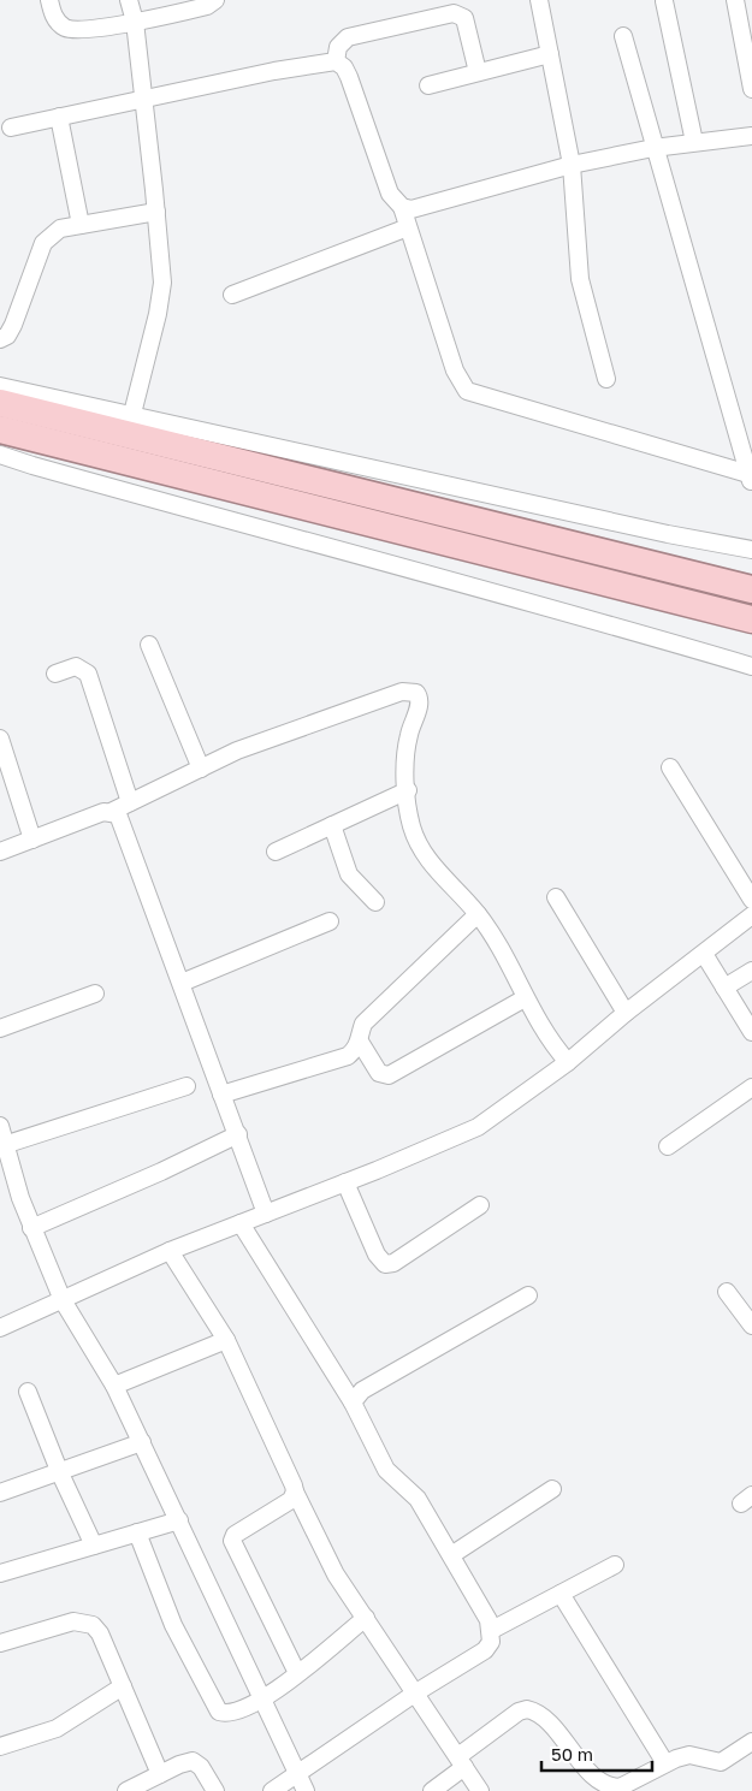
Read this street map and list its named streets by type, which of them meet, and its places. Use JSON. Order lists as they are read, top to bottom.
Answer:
{
  "scale_bar": "50 m"
}
